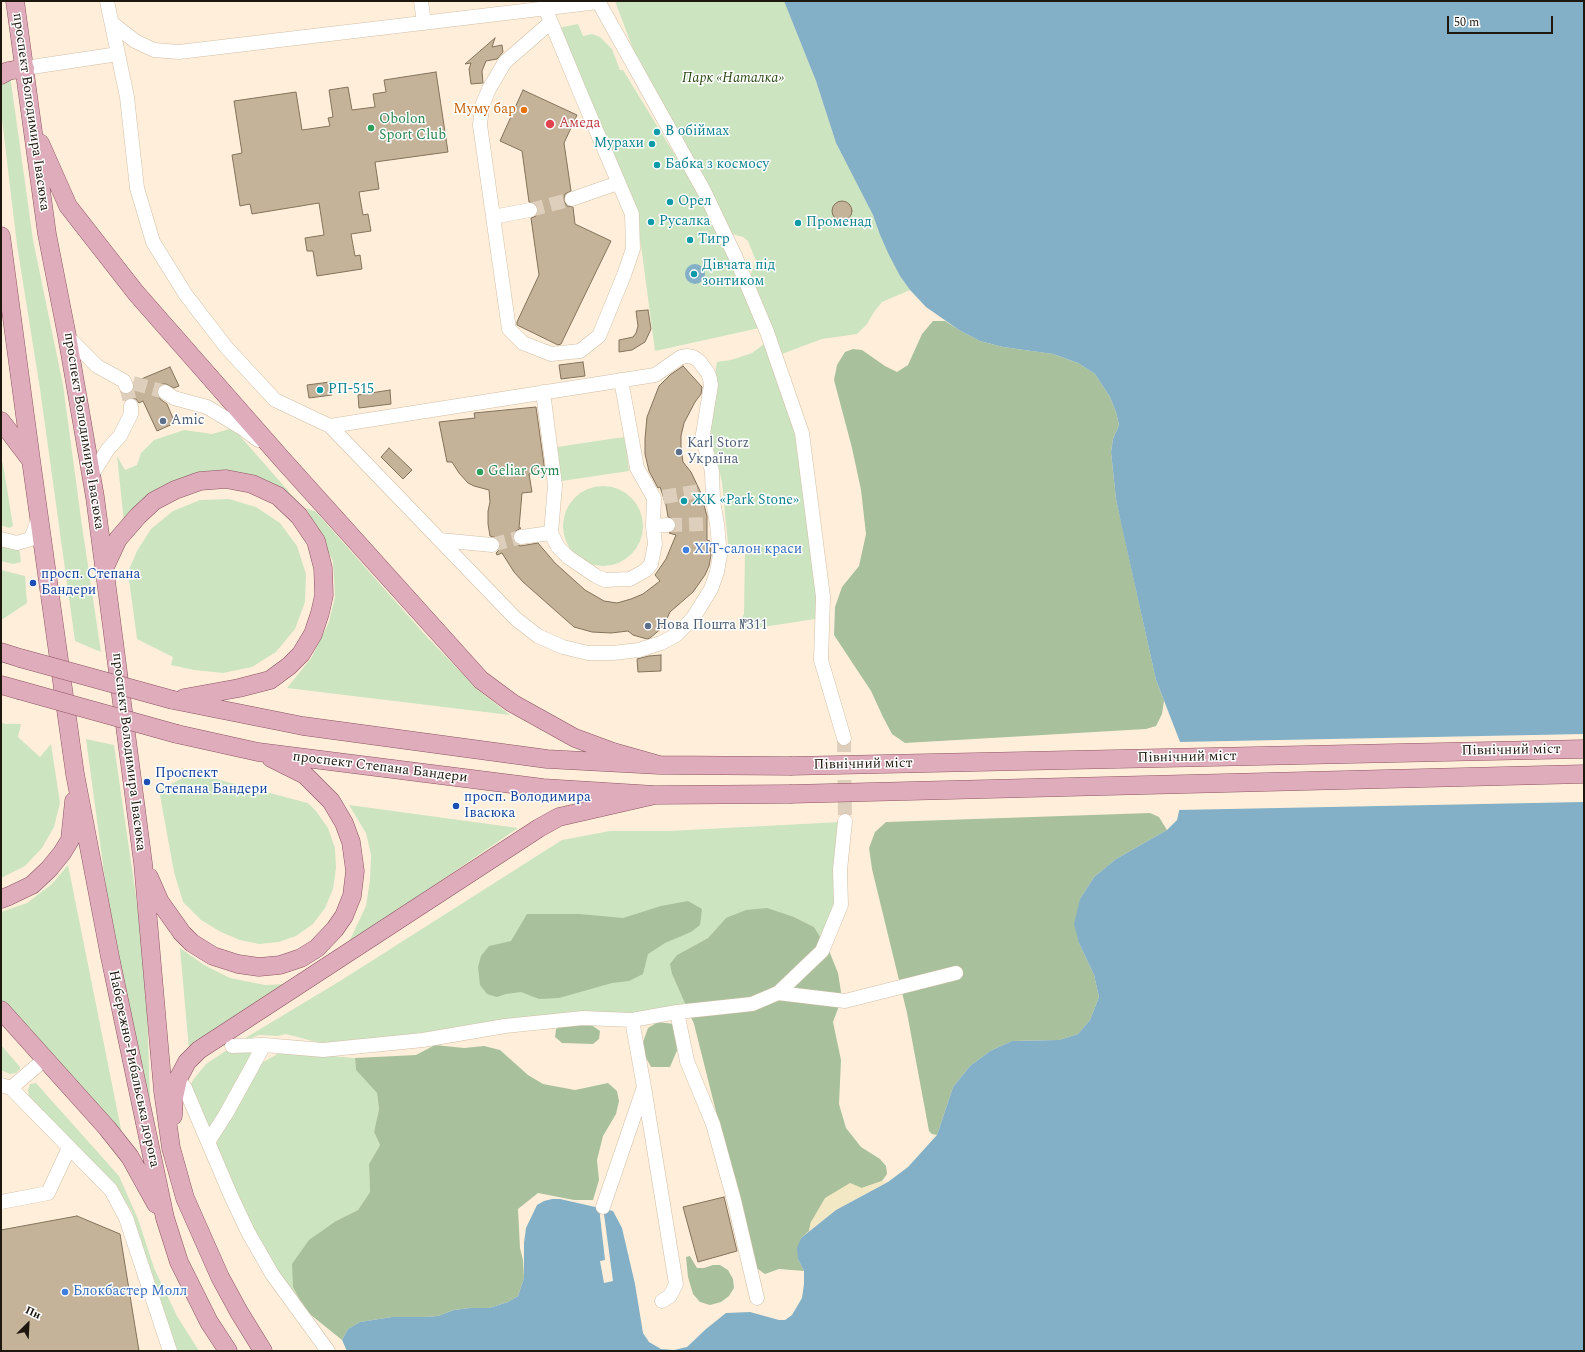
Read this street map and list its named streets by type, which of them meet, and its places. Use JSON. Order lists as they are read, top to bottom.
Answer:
{
  "streets": {
    "main road": [
      "проспект Володимира Івасюка",
      "Північний міст",
      "проспект Степана Бандери",
      "Набережно-Рибальська дорога"
    ]
  },
  "crossings": [
    ["проспект Володимира Івасюка", "Набережно-Рибальська дорога"],
    ["Північний міст", "проспект Степана Бандери"]
  ],
  "parks": ["Парк «Наталка»"],
  "places": [
    "Муму бар",
    "Амеда",
    "Obolon Sport Club",
    "В обіймах",
    "Мурахи",
    "Бабка з космосу",
    "Орел",
    "Русалка",
    "Променад",
    "Тигр",
    "Дівчата під зонтиком",
    "РП-515",
    "Amic",
    "Karl Storz Україна",
    "Geliar Gym",
    "ЖК «Park Stone»",
    "ХІТ-салон краси",
    "просп. Степана Бандери",
    "Нова Пошта №311",
    "Проспект Степана Бандери",
    "просп. Володимира Івасюка",
    "Блокбастер Молл"
  ],
  "scale_bar": "50 m",
  "north": "top right"
}
